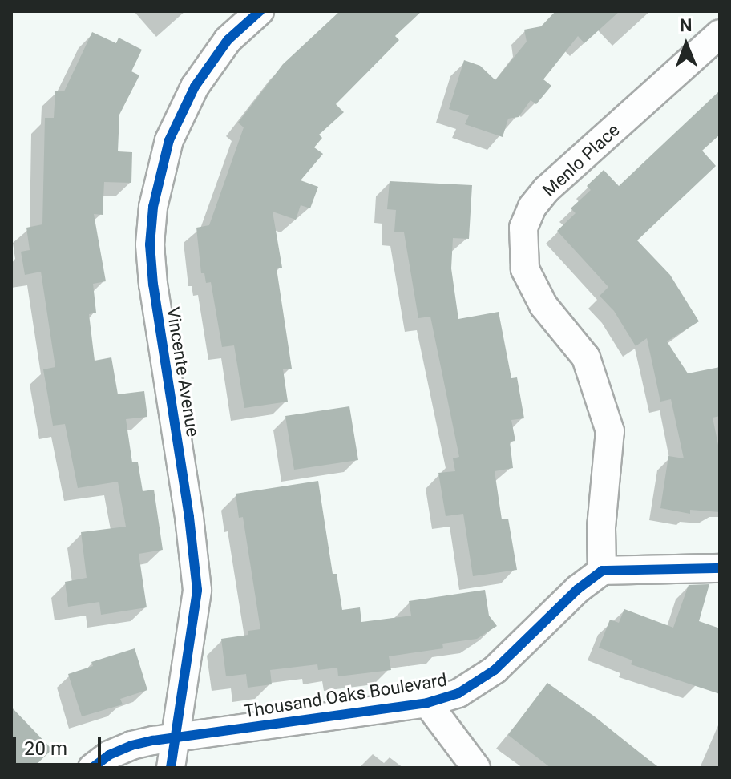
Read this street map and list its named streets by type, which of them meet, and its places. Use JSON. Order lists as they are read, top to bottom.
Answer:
{
  "streets": {
    "street": ["Menlo Place", "Vincente Avenue", "Thousand Oaks Boulevard"]
  },
  "crossings": [
    ["Menlo Place", "Thousand Oaks Boulevard"],
    ["Vincente Avenue", "Thousand Oaks Boulevard"]
  ],
  "scale_bar": "20 m",
  "north": "top"
}
